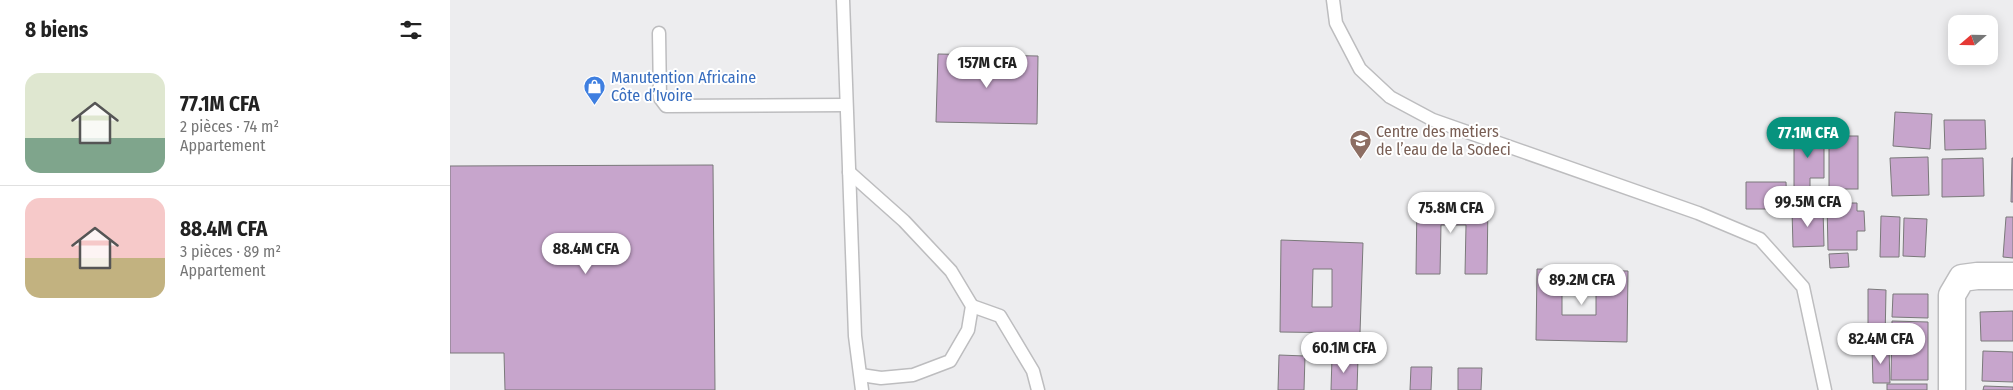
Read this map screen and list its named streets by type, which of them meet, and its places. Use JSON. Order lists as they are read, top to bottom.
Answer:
{
  "places": {
    "shop": ["Manutention Africaine Côte d’Ivoire"],
    "school or university": ["Centre des metiers de l’eau de la Sodeci"]
  },
  "north": "left",
  "page": {
    "heading": "8 biens",
    "price": [
      "157M CFA",
      "77.1M CFA",
      "99.5M CFA",
      "75.8M CFA",
      "88.4M CFA",
      "89.2M CFA",
      "82.4M CFA",
      "60.1M CFA"
    ],
    "list": [
      {
        "name": "77.1M CFA",
        "note": "2 pièces · 74 m² · Appartement"
      },
      {
        "name": "88.4M CFA",
        "note": "3 pièces · 89 m² · Appartement"
      }
    ]
  }
}
